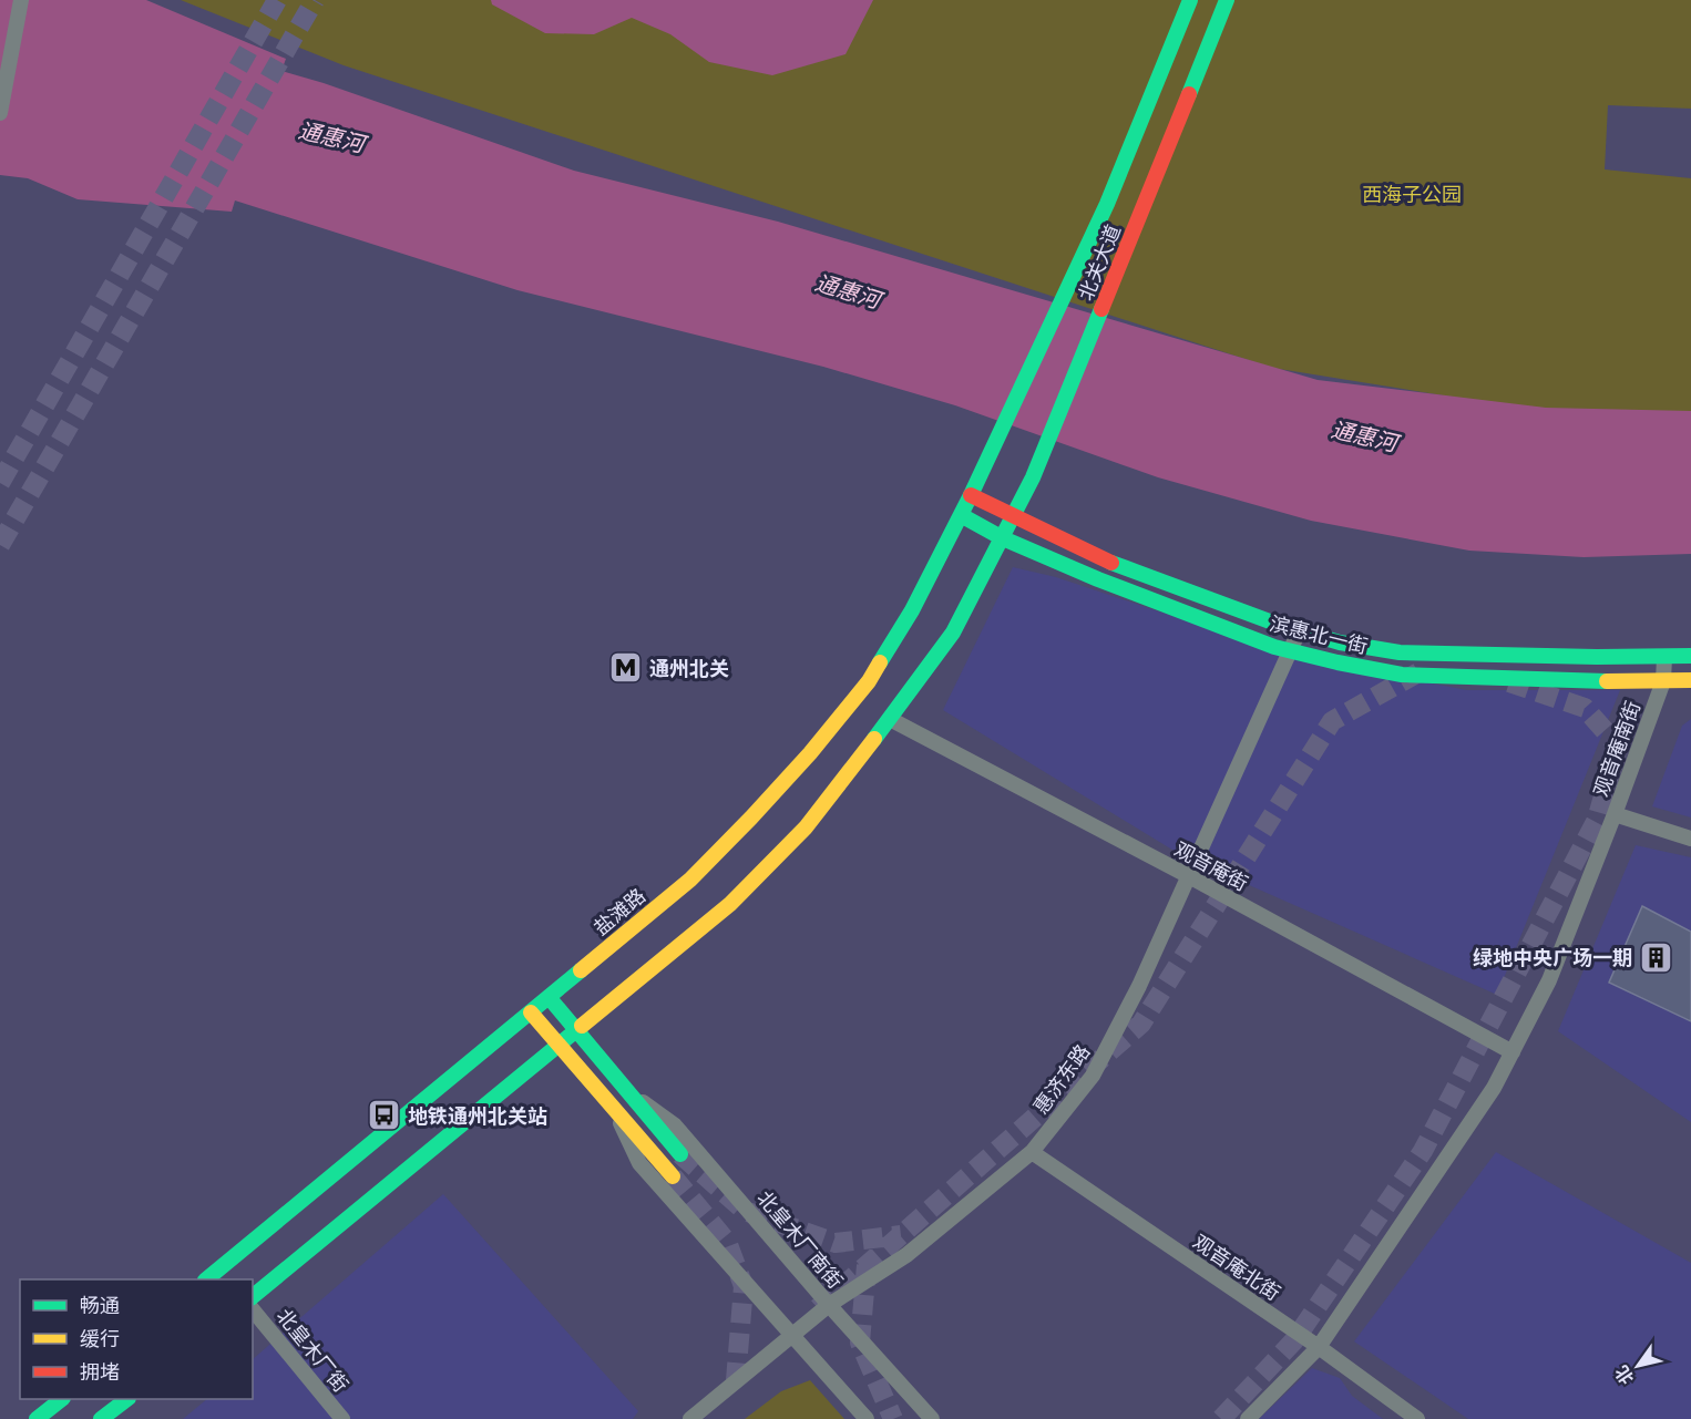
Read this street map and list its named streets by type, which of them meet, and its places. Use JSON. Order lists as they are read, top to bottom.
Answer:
{
  "streets": {
    "main road": [
      "北关大道",
      "滨惠北一街",
      "盐滩路",
      "北皇木厂南街"
    ],
    "street": [
      "观音庵南街",
      "观音庵街",
      "惠济东路",
      "观音庵北街",
      "北皇木厂街"
    ]
  },
  "crossings": [
    ["北关大道", "滨惠北一街"],
    ["北关大道", "盐滩路"],
    ["滨惠北一街", "观音庵南街"],
    ["滨惠北一街", "盐滩路"],
    ["滨惠北一街", "惠济东路"],
    ["观音庵街", "惠济东路"],
    ["盐滩路", "北皇木厂南街"],
    ["惠济东路", "北皇木厂南街"],
    ["惠济东路", "观音庵北街"]
  ],
  "water": ["通惠河"],
  "parks": ["西海子公园"],
  "places": {
    "metro station": ["通州北关"],
    "building": ["绿地中央广场一期"],
    "bus stop": ["地铁通州北关站"]
  },
  "legend": ["畅通", "缓行", "拥堵"],
  "north": "bottom left"
}
